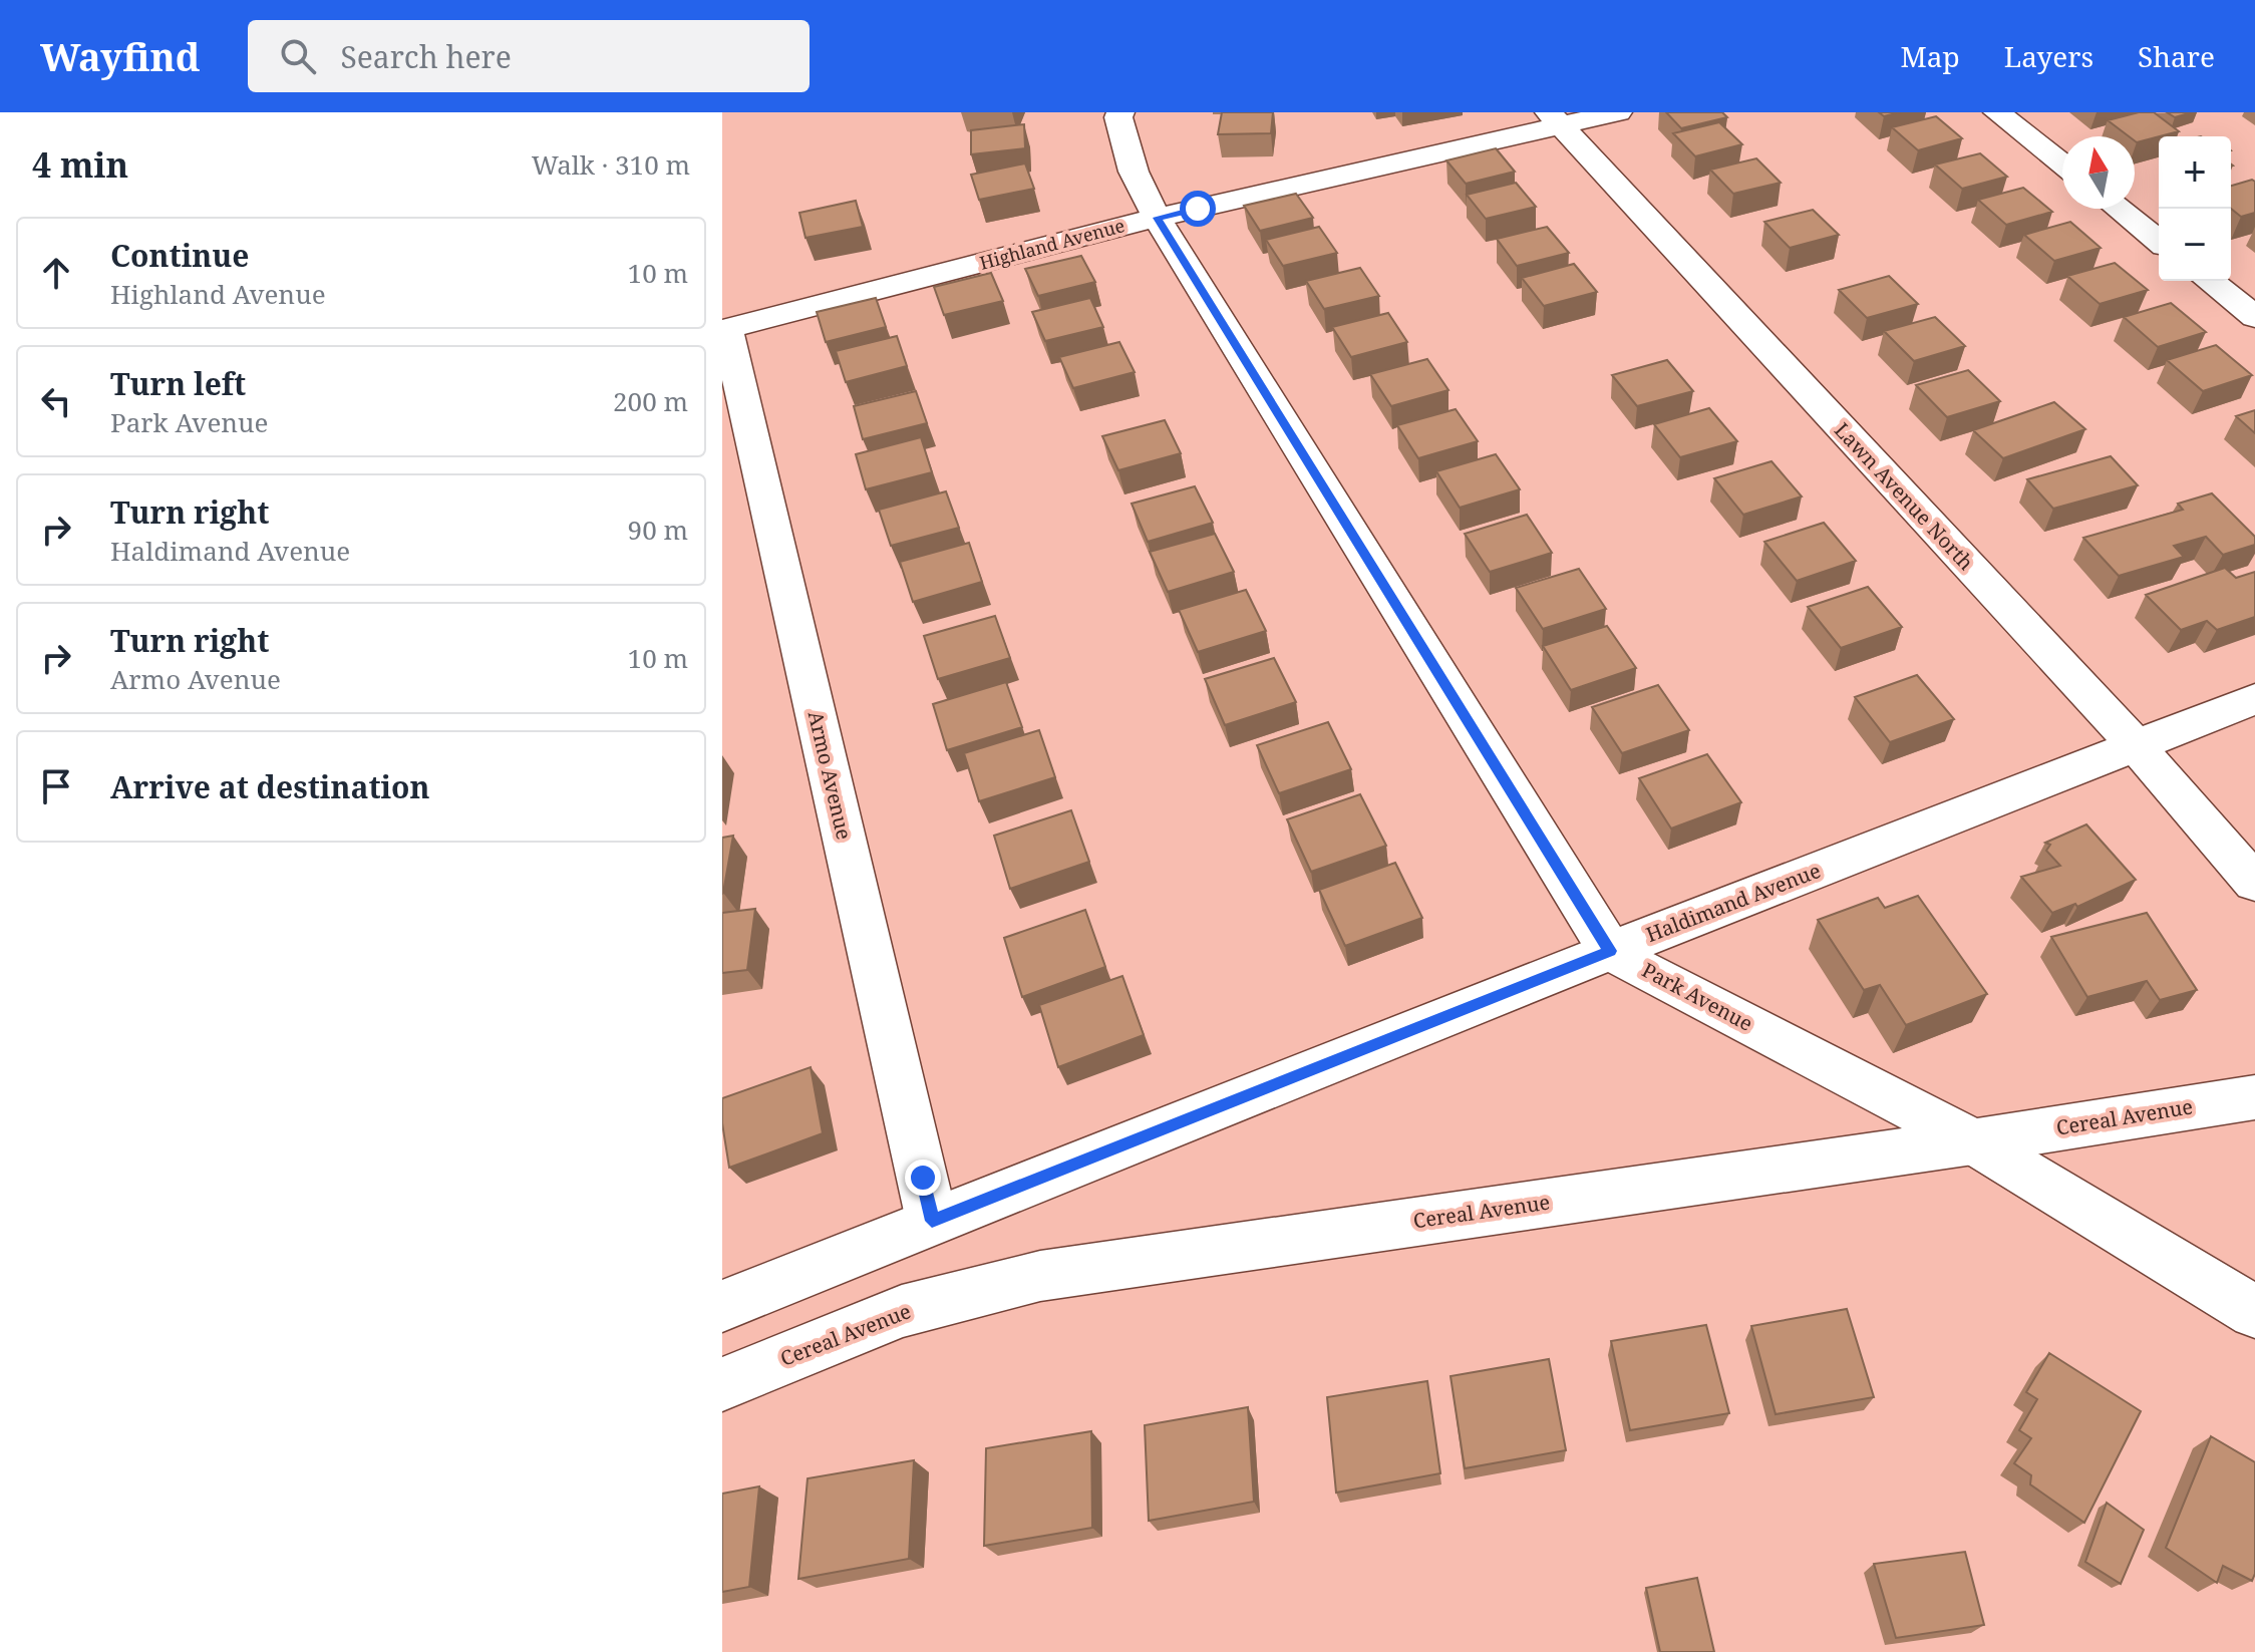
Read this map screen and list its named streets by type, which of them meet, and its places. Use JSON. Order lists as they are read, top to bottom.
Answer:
{
  "streets": {
    "street": [
      "Highland Avenue",
      "Lawn Avenue North",
      "Armo Avenue",
      "Haldimand Avenue",
      "Park Avenue",
      "Cereal Avenue"
    ]
  },
  "crossings": [
    ["Highland Avenue", "Lawn Avenue North"],
    ["Highland Avenue", "Armo Avenue"],
    ["Lawn Avenue North", "Haldimand Avenue"],
    ["Armo Avenue", "Haldimand Avenue"],
    ["Haldimand Avenue", "Park Avenue"],
    ["Park Avenue", "Cereal Avenue"]
  ],
  "north": "top",
  "page": {
    "header": "Wayfind",
    "search": "Search here",
    "nav": ["Map", "Layers", "Share"],
    "heading": ["4 min", "Walk · 310 m"],
    "map_buttons": ["+", "−"],
    "list": [
      ["Continue", "Highland Avenue", "10 m"],
      ["Turn left", "Park Avenue", "200 m"],
      ["Turn right", "Haldimand Avenue", "90 m"],
      ["Turn right", "Armo Avenue", "10 m"],
      "Arrive at destination"
    ]
  }
}
